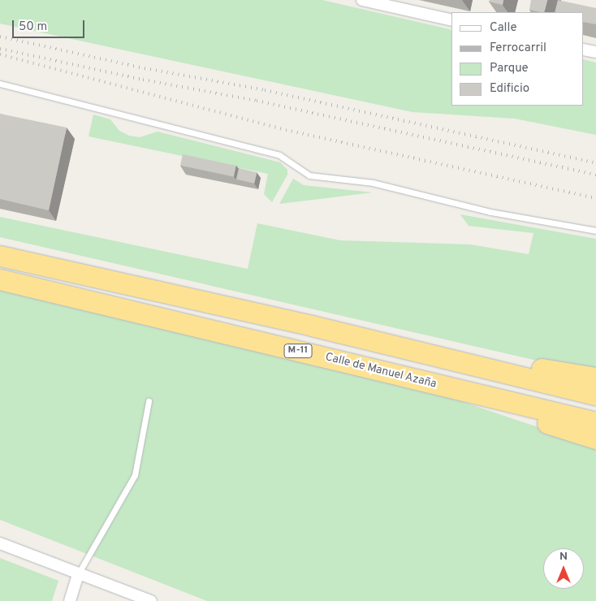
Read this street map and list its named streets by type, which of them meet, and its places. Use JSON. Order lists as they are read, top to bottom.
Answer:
{
  "streets": {
    "highway": ["M-11", "Calle de Manuel Azaña"]
  },
  "legend": [
    "Calle",
    "Ferrocarril",
    "Parque",
    "Edificio"
  ],
  "scale_bar": "50 m",
  "north": "top"
}
